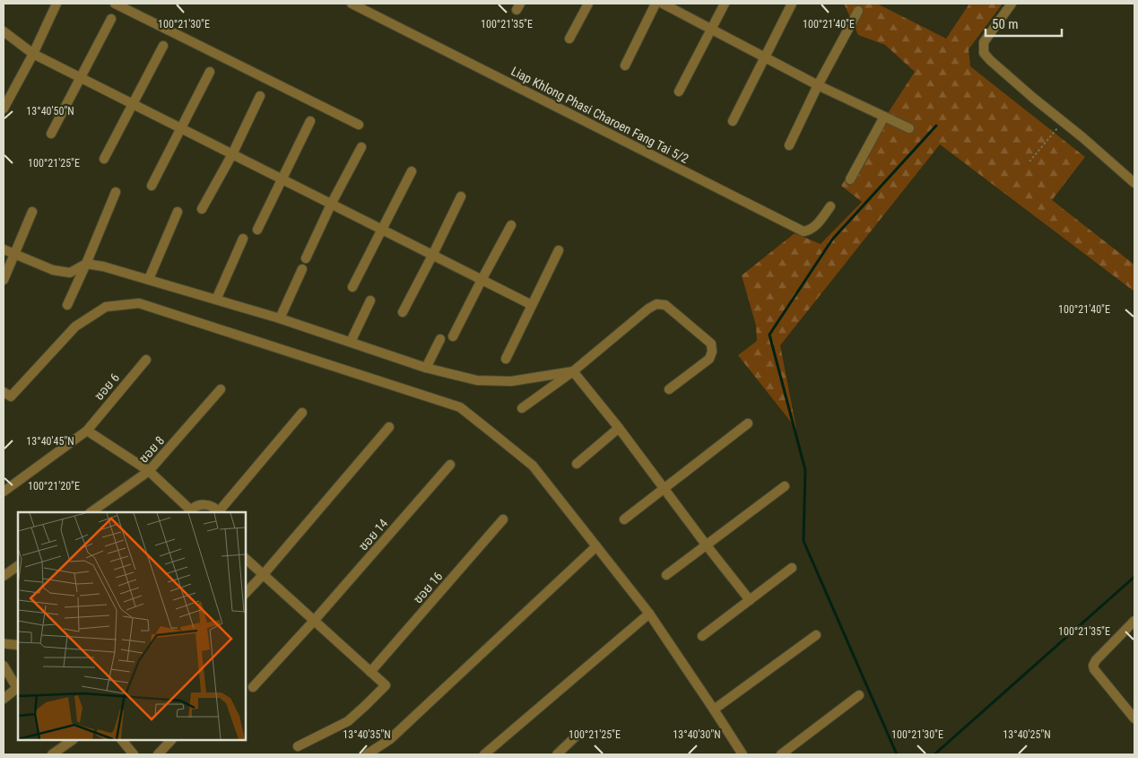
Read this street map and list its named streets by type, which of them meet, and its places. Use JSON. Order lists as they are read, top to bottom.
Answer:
{
  "streets": {
    "street": [
      "Liap Khlong Phasi Charoen Fang Tai 5/2",
      "ซอย 6",
      "ซอย 8",
      "ซอย 14",
      "ซอย 16"
    ]
  },
  "scale_bar": "50 m",
  "coordinates": [
    "100°21'30\"E",
    "100°21'35\"E",
    "100°21'40\"E",
    "13°40'50\"N",
    "100°21'25\"E",
    "13°40'45\"N",
    "100°21'20\"E",
    "13°40'35\"N",
    "13°40'30\"N",
    "13°40'25\"N"
  ]
}
